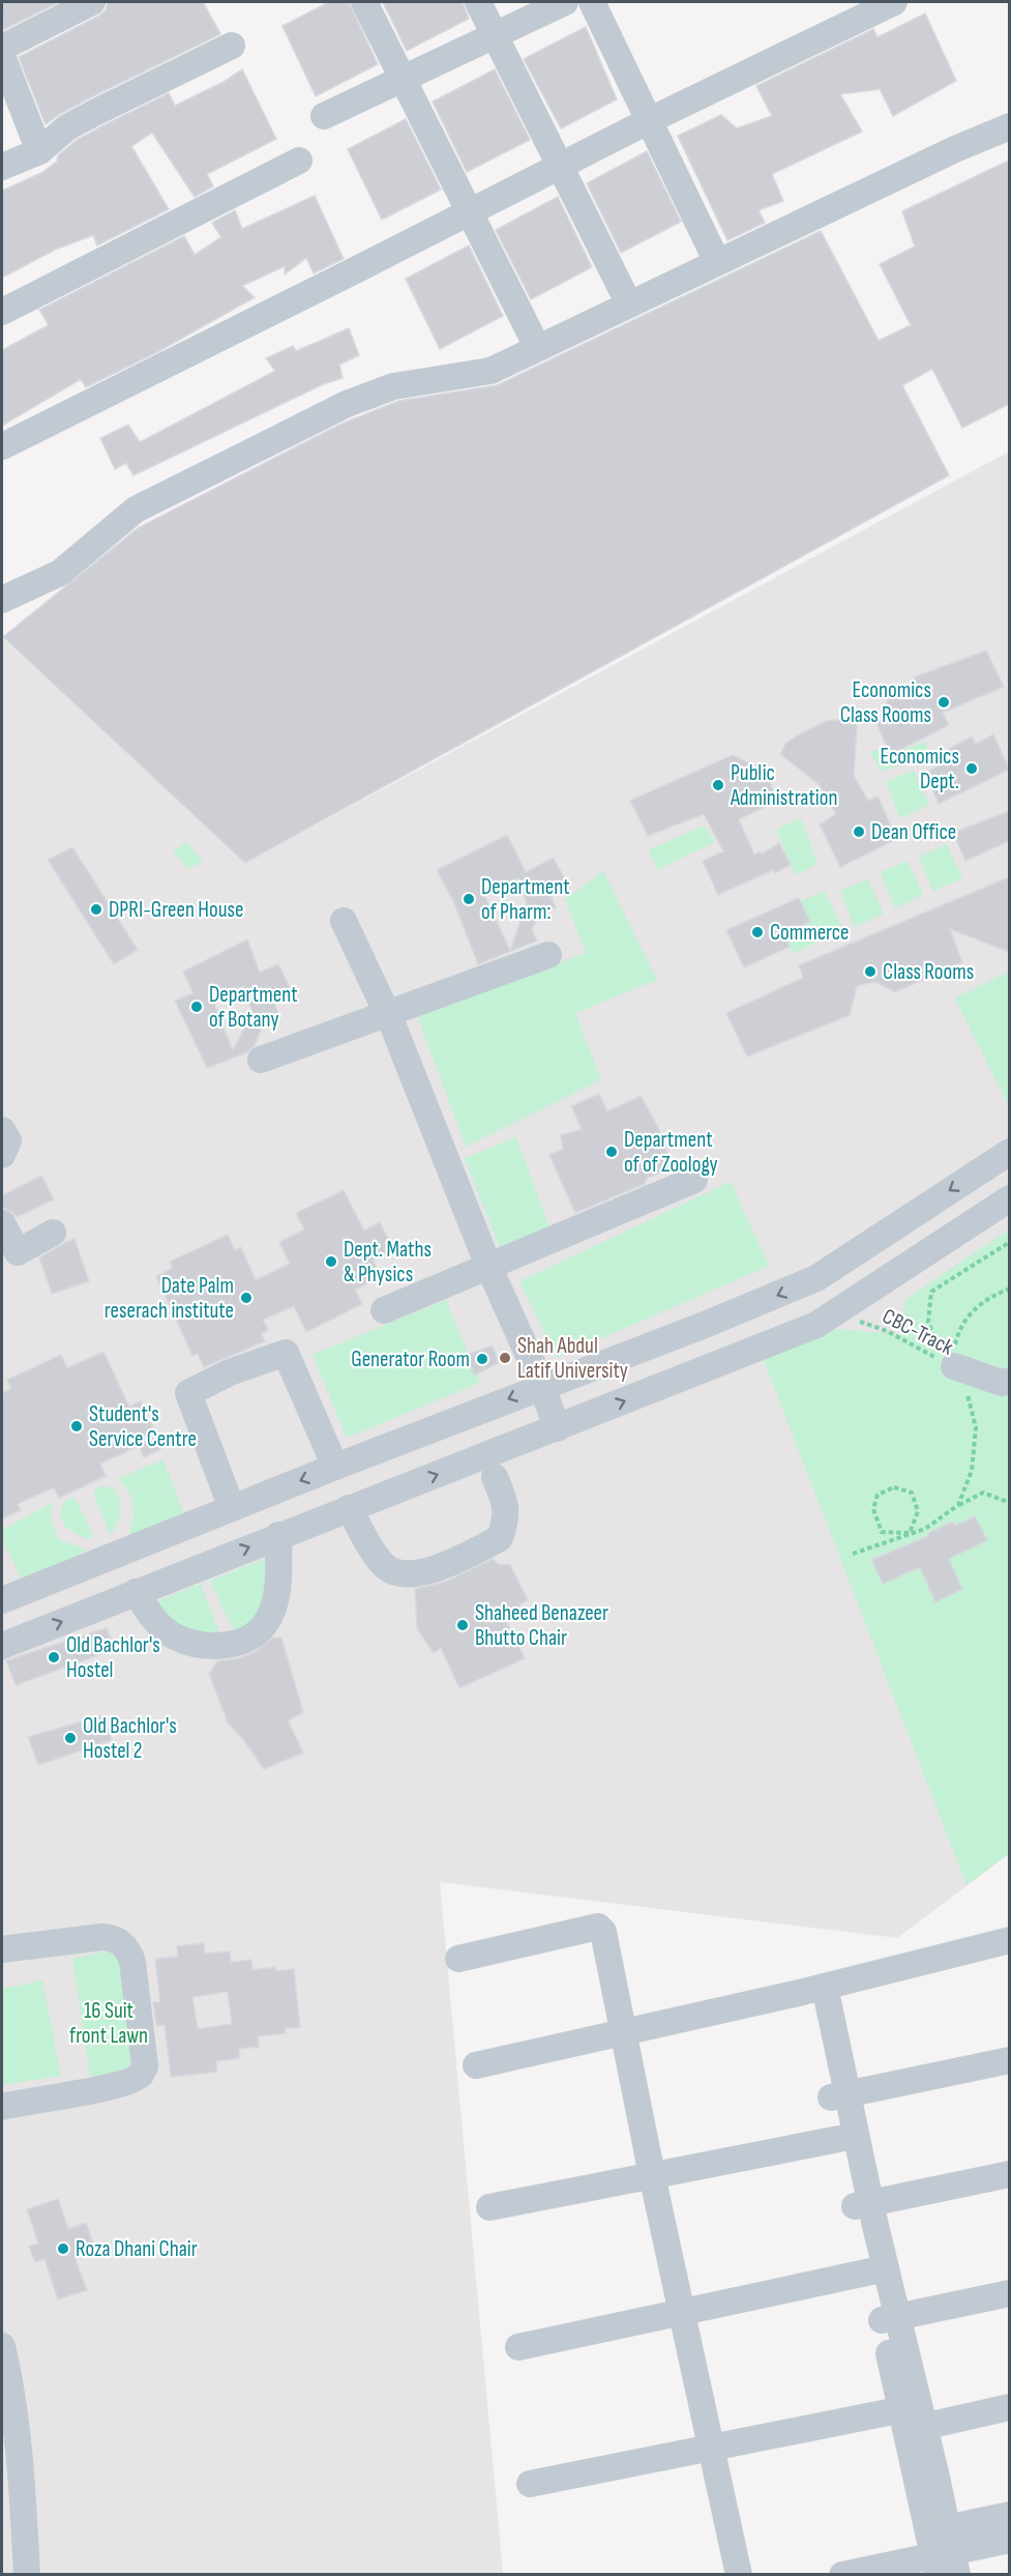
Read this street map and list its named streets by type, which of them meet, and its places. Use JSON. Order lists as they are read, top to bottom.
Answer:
{
  "streets": {
    "path": ["CBC-Track"]
  },
  "parks": ["16 Suit front Lawn"],
  "places": [
    "Economics Class Rooms",
    "Economics Dept.",
    "Public Administration",
    "Dean Office",
    "Department of Pharm:",
    "DPRI-Green House",
    "Commerce",
    "Class Rooms",
    "Department of Botany",
    "Department of of Zoology",
    "Dept. Maths & Physics",
    "Date Palm reserach institute",
    "Shah Abdul Latif University",
    "Generator Room",
    "Student's Service Centre",
    "Shaheed Benazeer Bhutto Chair",
    "Old Bachlor's Hostel",
    "Old Bachlor's Hostel 2",
    "Roza Dhani Chair"
  ]
}
